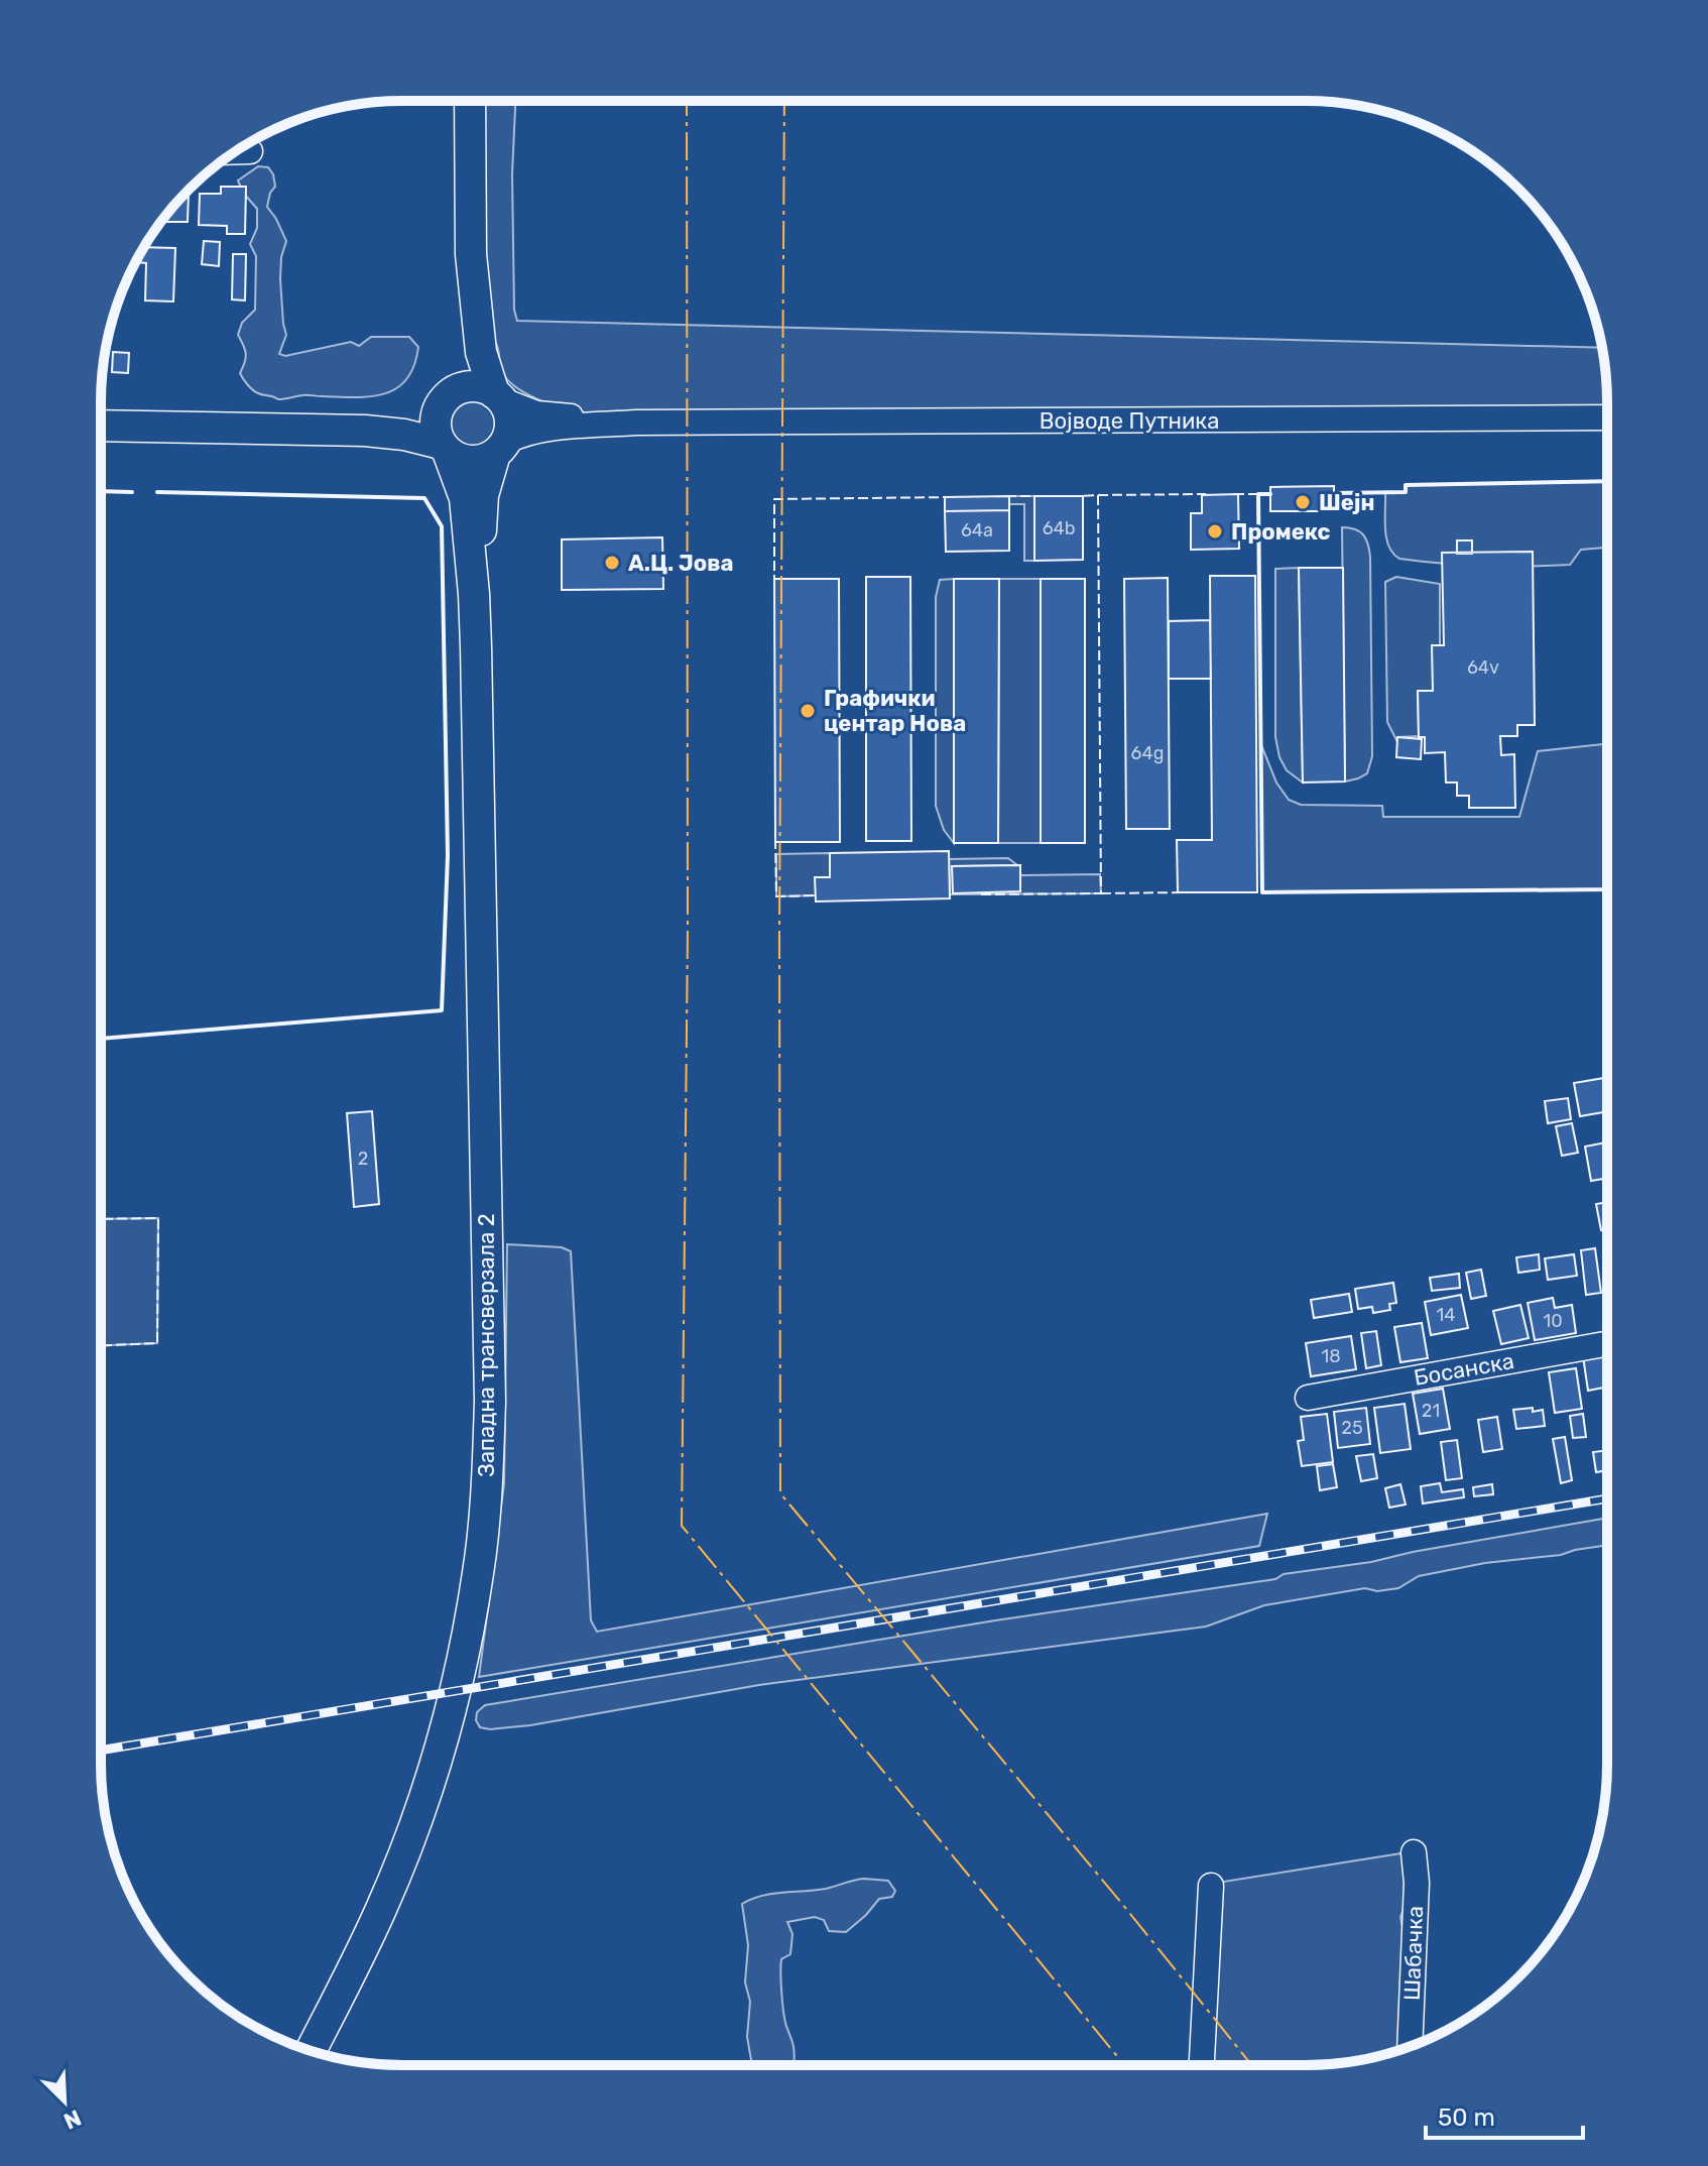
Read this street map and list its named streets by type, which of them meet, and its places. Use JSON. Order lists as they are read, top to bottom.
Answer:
{
  "streets": {
    "main road": ["Западна трансверзала 2"],
    "street": ["Војводе Путника", "Босанска", "Шабачка"]
  },
  "crossings": [
    ["Војводе Путника", "Западна трансверзала 2"]
  ],
  "places": [
    "Шејн",
    "Промекс",
    "А.Ц. Јова",
    "Графички центар Нова"
  ],
  "house_numbers": [
    "64b",
    "64a",
    "64v",
    "64g",
    "2",
    "14",
    "10",
    "18",
    "21",
    "25"
  ],
  "scale_bar": "50 m",
  "north": "bottom right"
}
